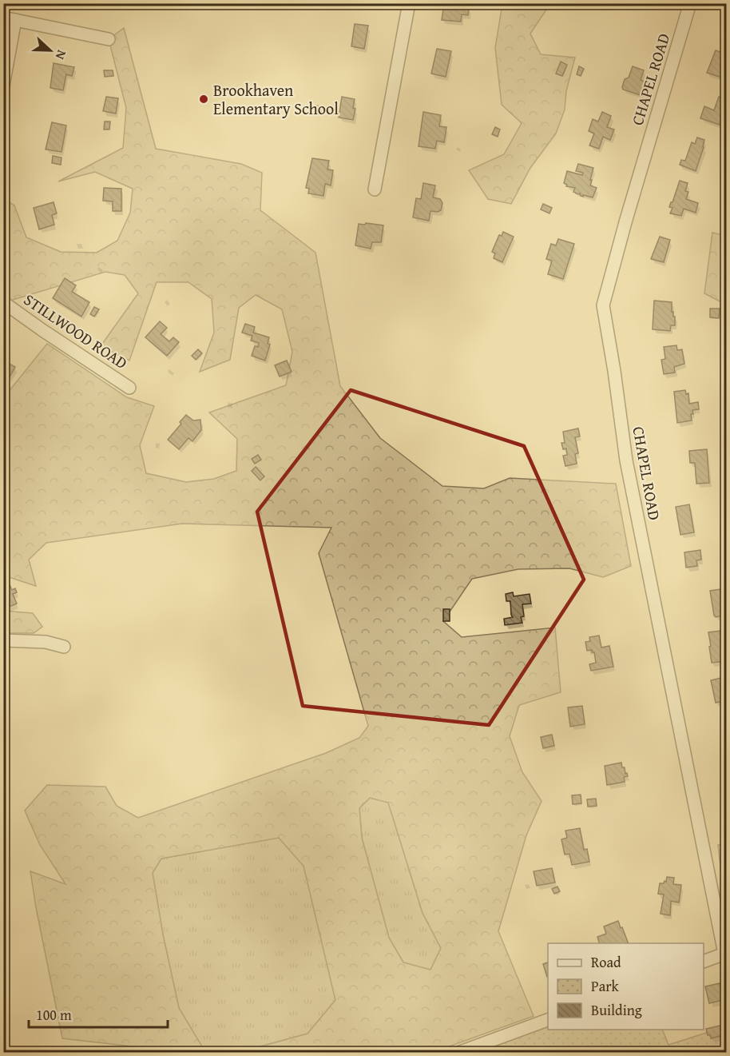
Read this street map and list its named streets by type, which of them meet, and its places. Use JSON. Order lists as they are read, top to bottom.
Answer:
{
  "streets": {
    "street": ["CHAPEL ROAD", "STILLWOOD ROAD"]
  },
  "places": ["Brookhaven Elementary School"],
  "legend": ["Road", "Park", "Building"],
  "scale_bar": "100 m",
  "north": "right"
}
